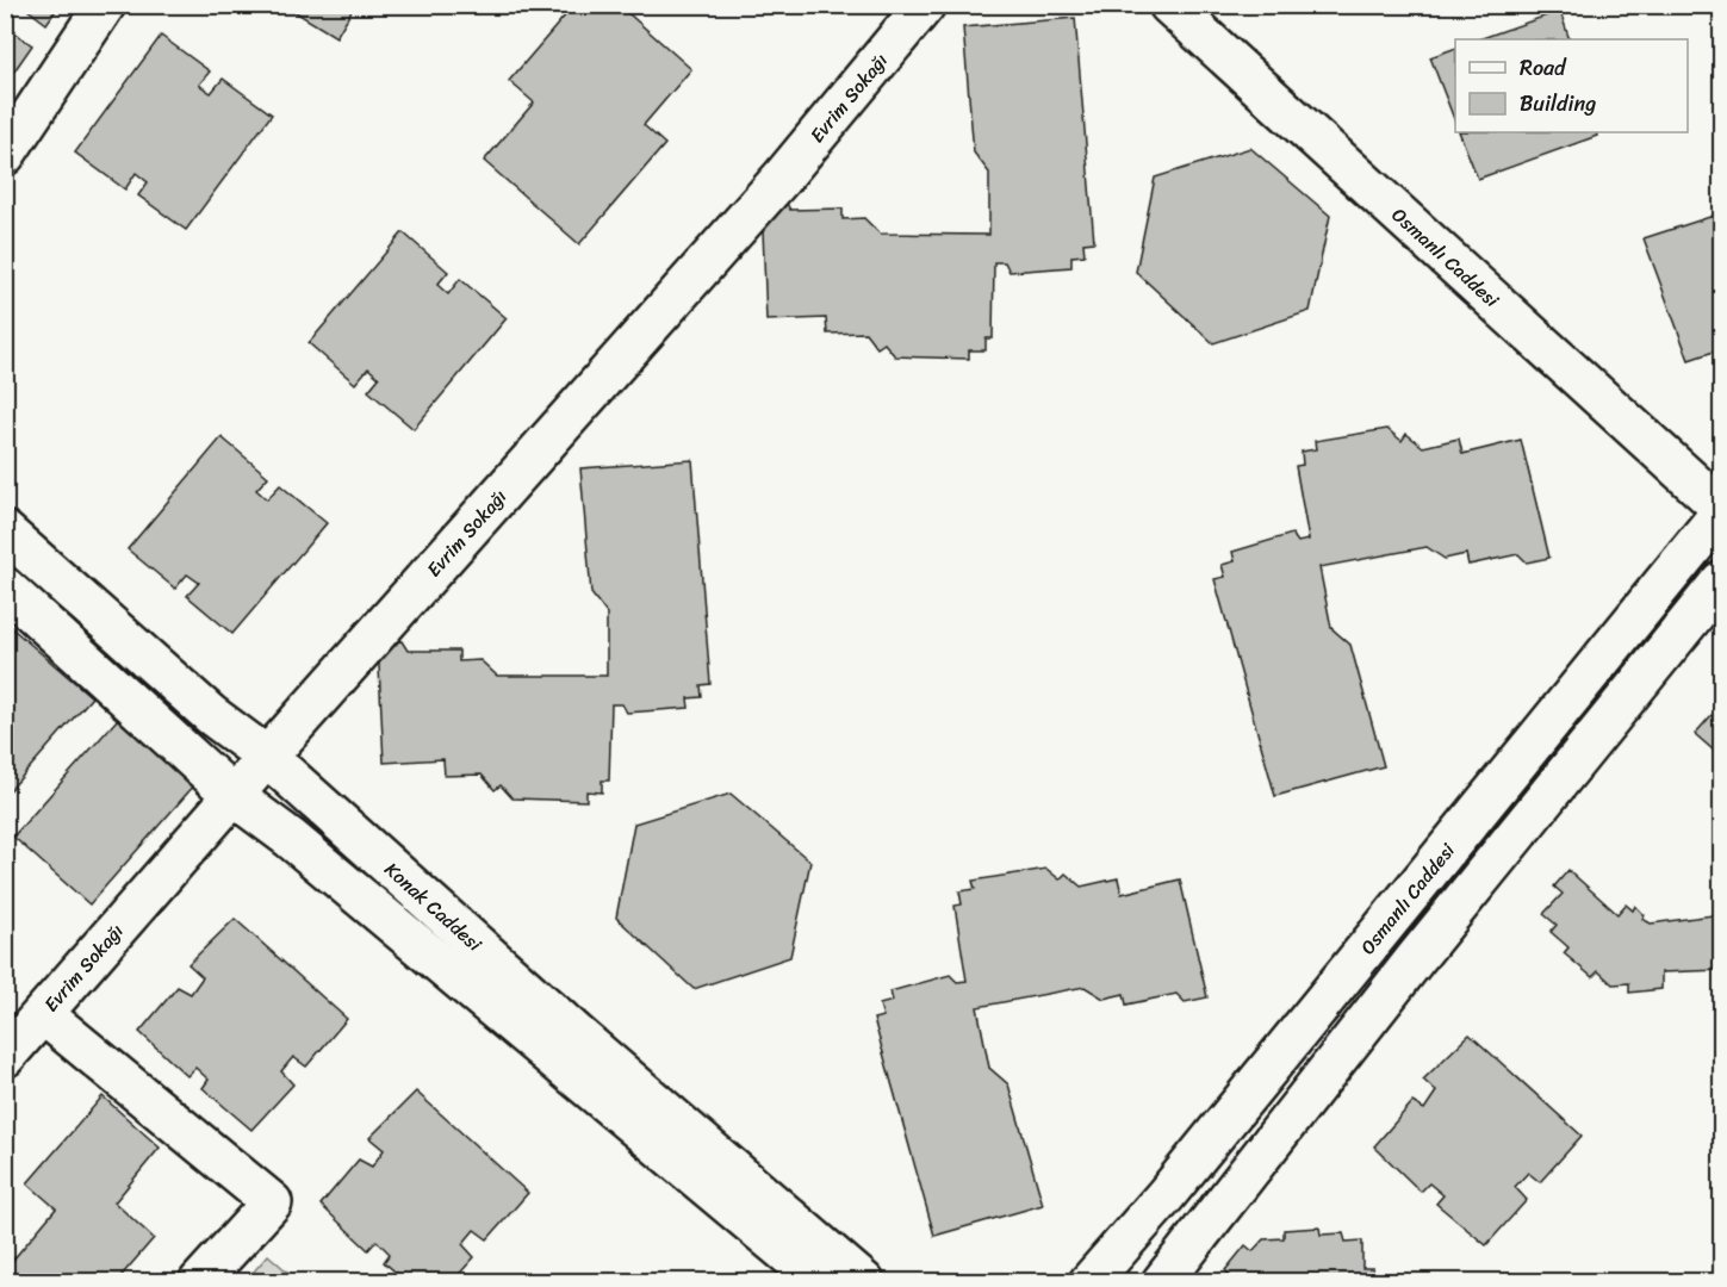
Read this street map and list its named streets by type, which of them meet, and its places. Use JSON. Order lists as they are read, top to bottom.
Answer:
{
  "streets": {
    "street": ["Evrim Sokağı", "Osmanlı Caddesi", "Konak Caddesi"]
  },
  "crossings": [
    ["Evrim Sokağı", "Konak Caddesi"]
  ],
  "legend": ["Road", "Building"]
}
